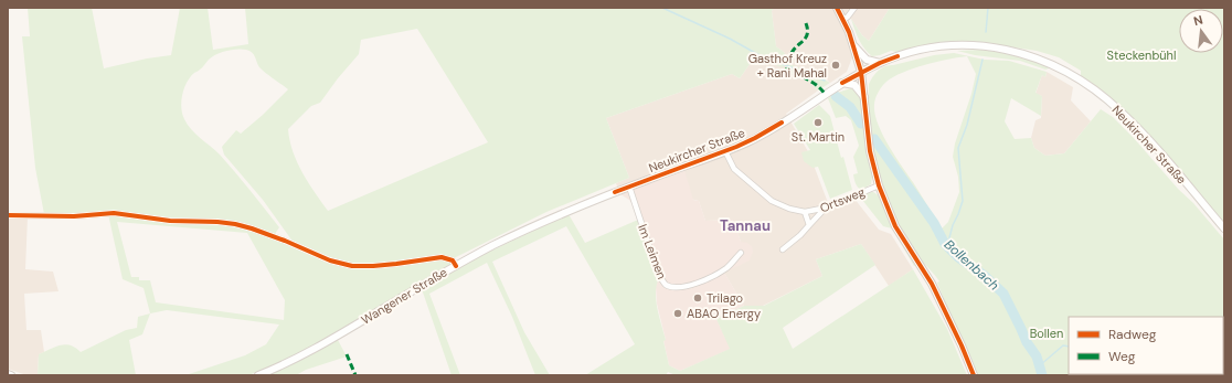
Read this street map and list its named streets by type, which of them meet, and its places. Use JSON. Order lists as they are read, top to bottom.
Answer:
{
  "streets": {
    "main road": ["Neukircher Straße", "Wangener Straße"],
    "street": ["Ortsweg", "Im Leimen"]
  },
  "crossings": [
    ["Neukircher Straße", "Ortsweg"],
    ["Neukircher Straße", "Im Leimen"],
    ["Neukircher Straße", "Wangener Straße"]
  ],
  "districts": ["Tannau"],
  "water": ["Bollenbach"],
  "parks": ["Steckenbühl", "Bollen"],
  "places": [
    "Gasthof Kreuz + Rani Mahal",
    "St. Martin",
    "Trilago",
    "ABAO Energy"
  ],
  "legend": ["Radweg", "Weg"],
  "north": "top"
}
